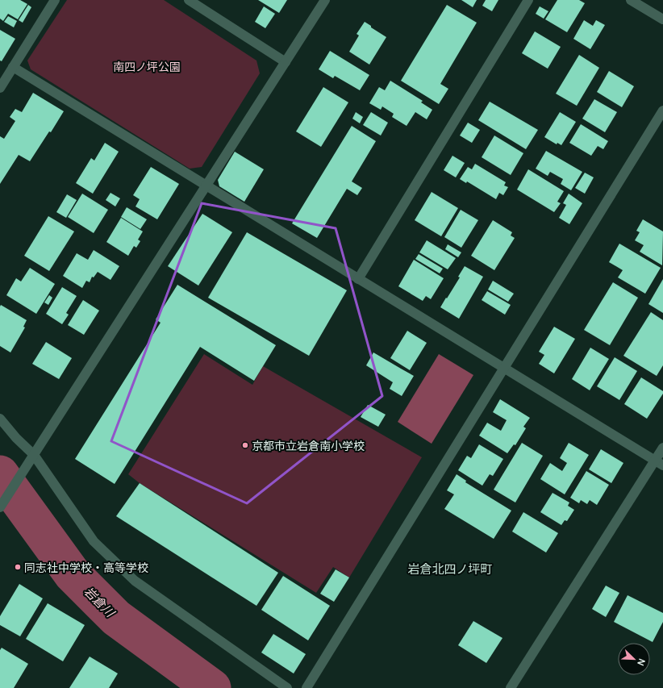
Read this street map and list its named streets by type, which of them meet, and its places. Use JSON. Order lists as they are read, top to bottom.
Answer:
{
  "districts": ["岩倉北四ノ坪町"],
  "water": ["岩倉川"],
  "parks": ["南四ノ坪公園"],
  "places": ["京都市立岩倉南小学校", "同志社中学校・高等学校"],
  "north": "bottom right"
}
